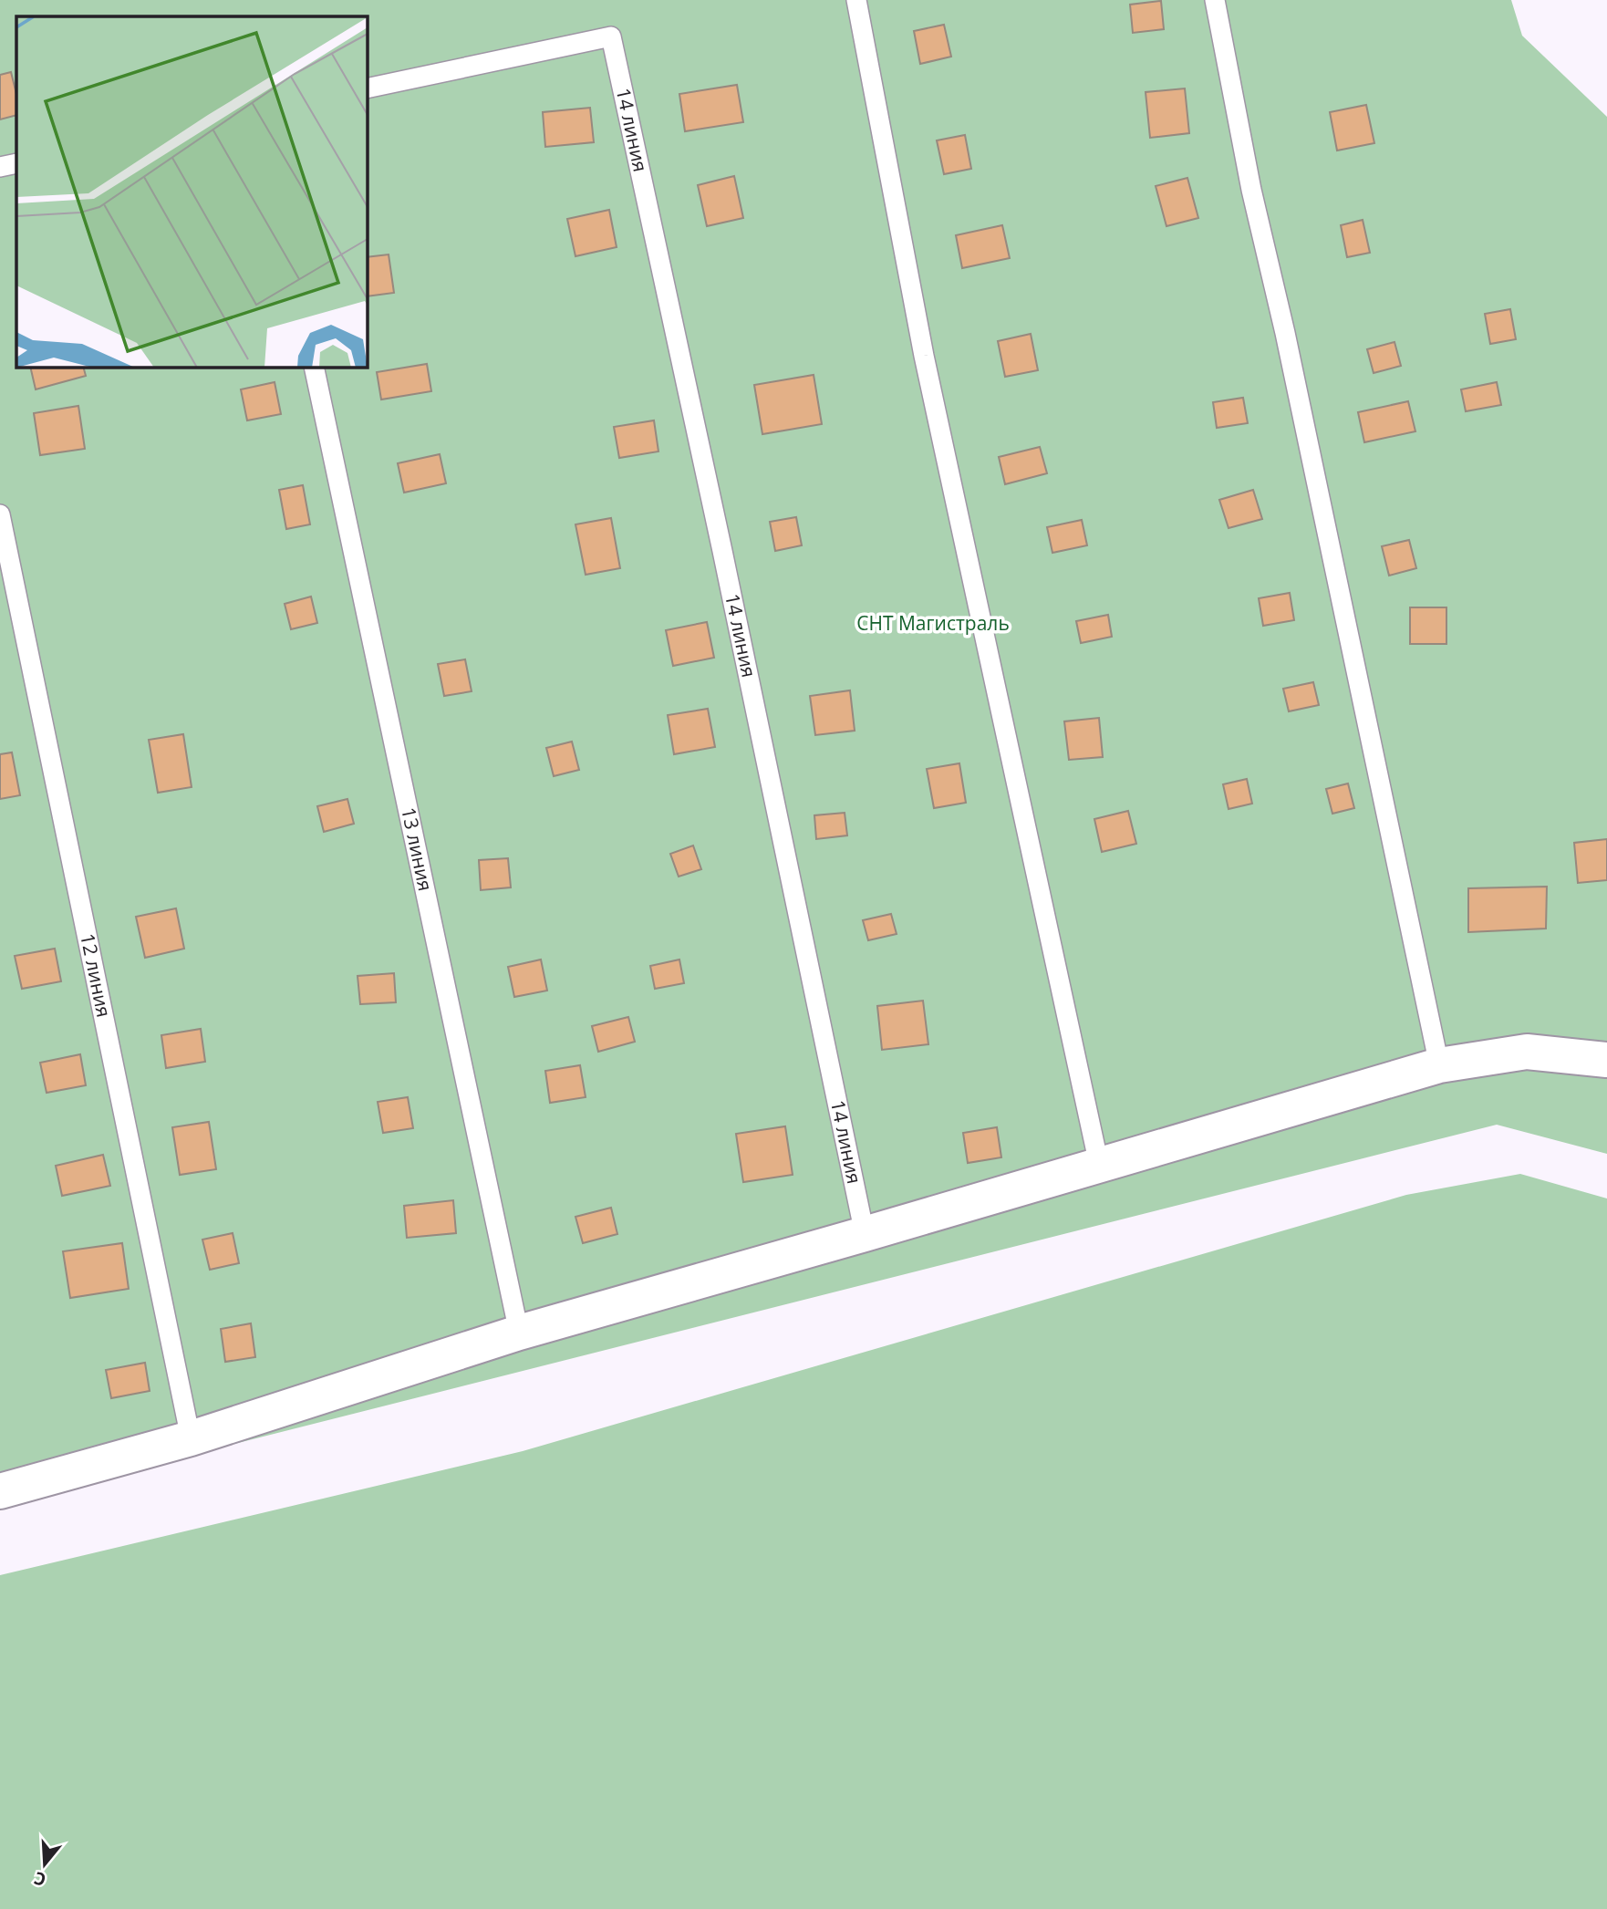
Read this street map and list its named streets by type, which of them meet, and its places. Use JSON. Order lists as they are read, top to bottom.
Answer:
{
  "streets": {
    "lane": ["14 линия", "13 линия", "12 линия"]
  },
  "parks": ["СНТ Магистраль"],
  "north": "bottom"
}
